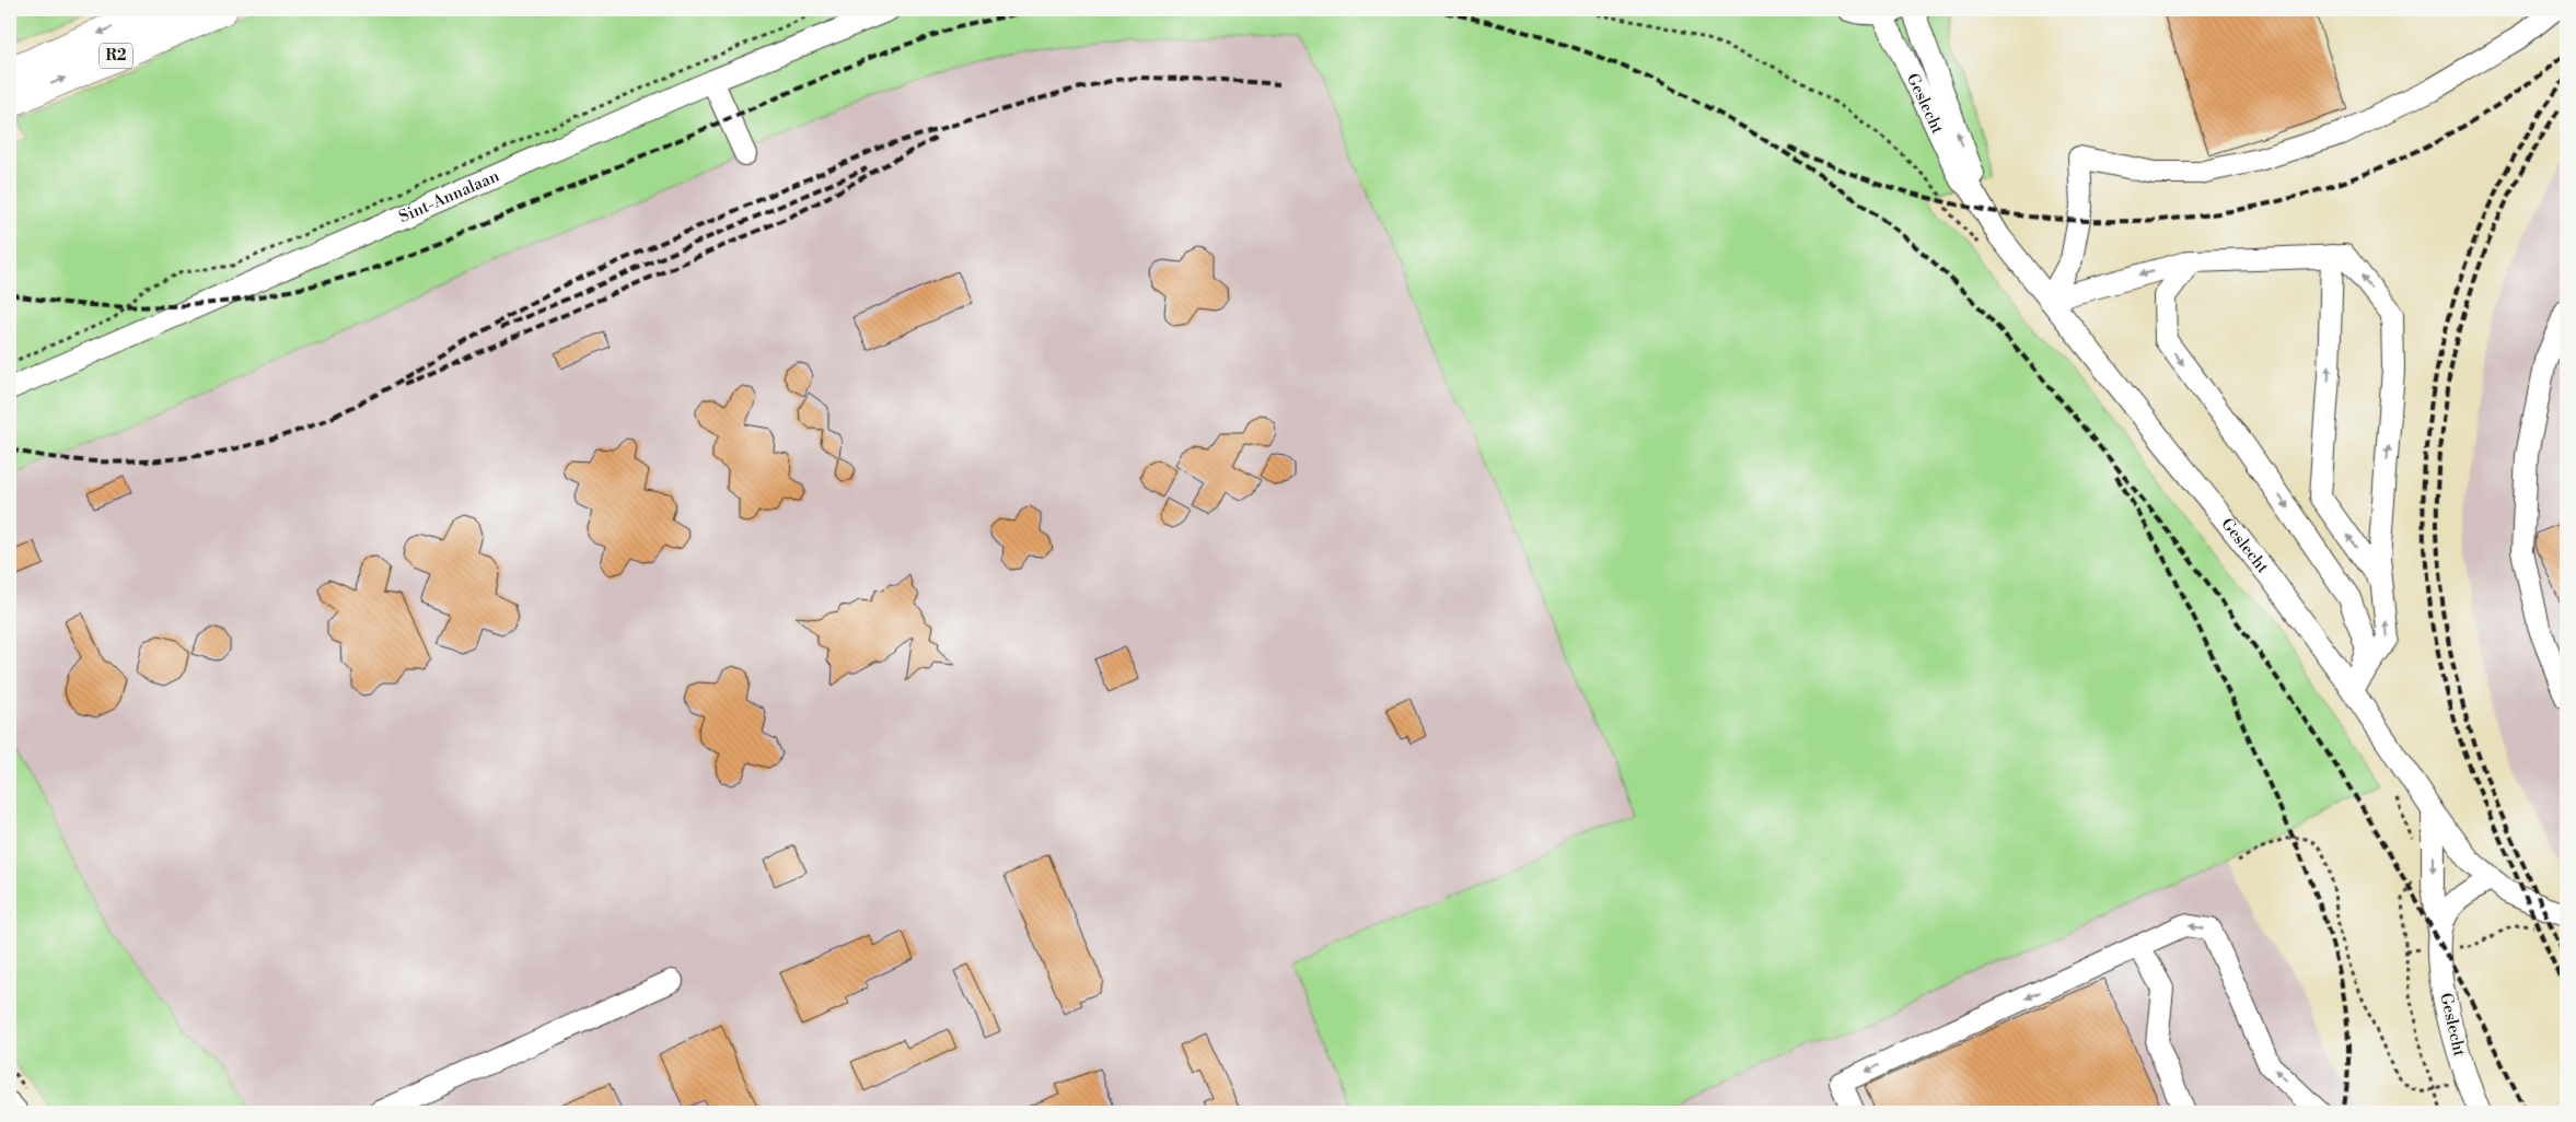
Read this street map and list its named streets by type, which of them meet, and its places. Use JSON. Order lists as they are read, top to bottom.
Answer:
{
  "streets": {
    "highway": ["R2"],
    "street": ["Geslecht", "Sint-Annalaan"]
  }
}
